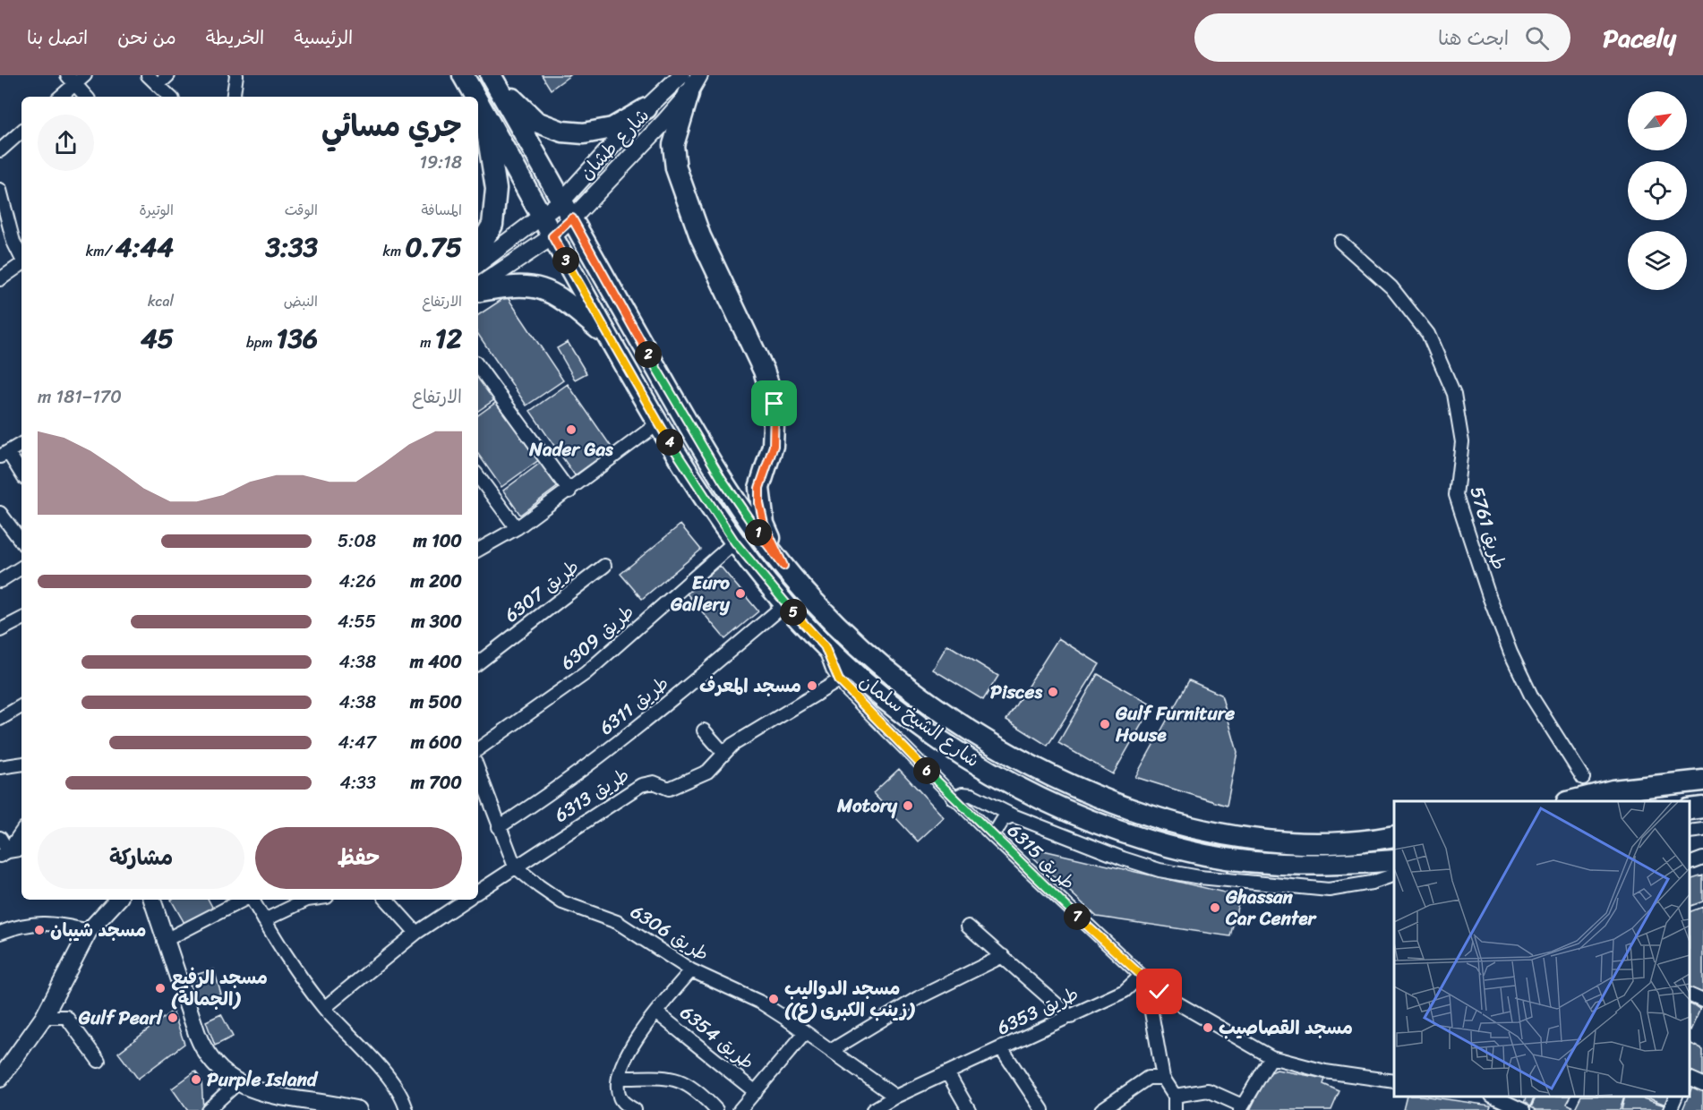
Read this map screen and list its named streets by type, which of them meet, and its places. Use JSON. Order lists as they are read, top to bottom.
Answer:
{
  "streets": {
    "main road": ["شارع الشيخ سلمان"],
    "street": [
      "شارع طشان",
      "طريق 5761",
      "طريق 6307",
      "طريق 6309",
      "طريق 6311",
      "طريق 6313",
      "طريق 6315",
      "طريق 6306",
      "طريق 6353",
      "طريق 6354"
    ]
  },
  "crossings": [
    ["شارع طشان", "شارع الشيخ سلمان"],
    ["طريق 6309", "شارع الشيخ سلمان"],
    ["طريق 6311", "شارع الشيخ سلمان"],
    ["طريق 6311", "طريق 6306"],
    ["شارع الشيخ سلمان", "طريق 6315"],
    ["طريق 6313", "طريق 6315"],
    ["طريق 6313", "طريق 6306"],
    ["طريق 6315", "طريق 6353"],
    ["طريق 6306", "طريق 6353"],
    ["طريق 6306", "طريق 6354"]
  ],
  "places": [
    "Nader Gas",
    "Euro Gallery",
    "مسجد المعرف",
    "Pisces",
    "Gulf Furniture House",
    "Motory",
    "Ghassan Car Center",
    "مسجد شيبان",
    "مسجد الرفيع (الجمالة)",
    "مسجد الدواليب (زينب الكبرى (ع))",
    "Gulf Pearl",
    "مسجد القصاصيب",
    "Purple Island"
  ],
  "north": "top right",
  "page": {
    "header": "Pacely",
    "search": "ابحث هنا",
    "nav": [
      "الرئيسية",
      "الخريطة",
      "من نحن",
      "اتصل بنا"
    ],
    "heading": ["جري مسائي", "19:18"],
    "stats": [
      ["المسافة", "0.75 km"],
      ["الوقت", "3:33"],
      ["الوتيرة", "4:44 /km"],
      ["الارتفاع", "12 m"],
      ["النبض", "136 bpm"],
      ["kcal", "45"]
    ],
    "pins": [
      "3",
      "2",
      "4",
      "1",
      "5",
      "6",
      "7"
    ],
    "chart": ["الارتفاع", "170–181 m"],
    "list": [
      {
        "name": "100 m",
        "note": "5:08"
      },
      {
        "name": "200 m",
        "note": "4:26"
      },
      {
        "name": "300 m",
        "note": "4:55"
      },
      {
        "name": "400 m",
        "note": "4:38"
      },
      {
        "name": "500 m",
        "note": "4:38"
      },
      {
        "name": "600 m",
        "note": "4:47"
      },
      {
        "name": "700 m",
        "note": "4:33"
      }
    ],
    "buttons": ["حفظ", "مشاركة"]
  }
}
